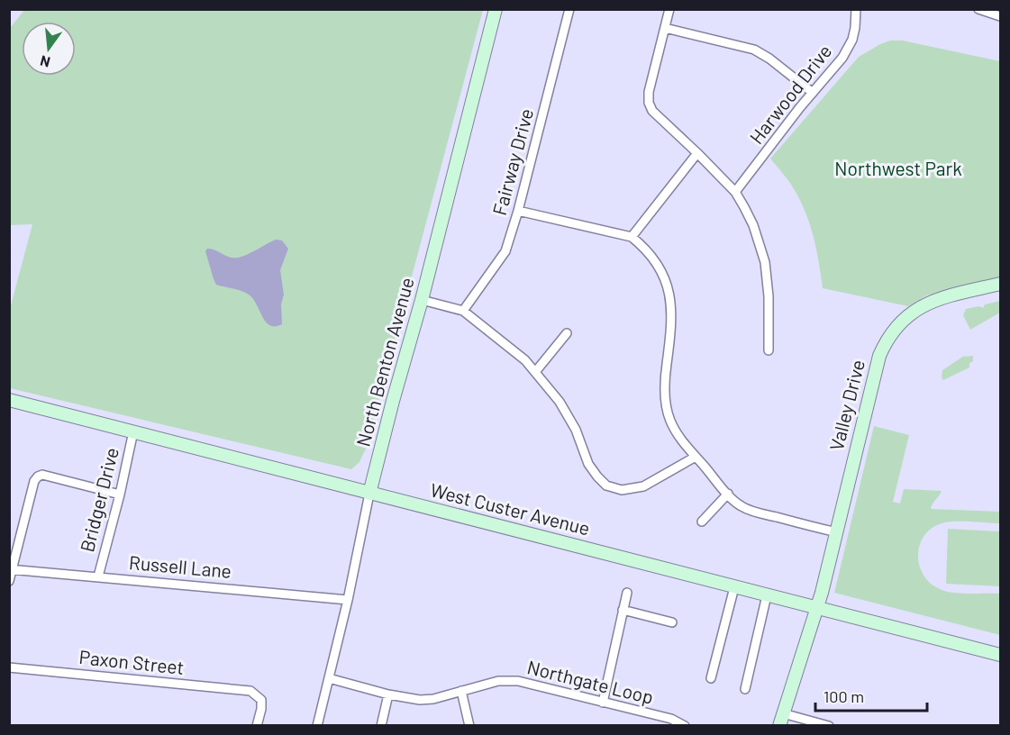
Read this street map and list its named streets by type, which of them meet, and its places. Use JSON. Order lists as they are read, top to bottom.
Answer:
{
  "streets": {
    "main road": ["North Benton Avenue", "Valley Drive", "West Custer Avenue"],
    "street": [
      "Harwood Drive",
      "Fairway Drive",
      "Bridger Drive",
      "Russell Lane",
      "Paxon Street",
      "Northgate Loop"
    ]
  },
  "crossings": [
    ["North Benton Avenue", "West Custer Avenue"],
    ["North Benton Avenue", "Russell Lane"],
    ["North Benton Avenue", "Northgate Loop"],
    ["Valley Drive", "West Custer Avenue"],
    ["Bridger Drive", "West Custer Avenue"],
    ["Bridger Drive", "Russell Lane"]
  ],
  "parks": ["Northwest Park"],
  "scale_bar": "100 m",
  "north": "bottom"
}
